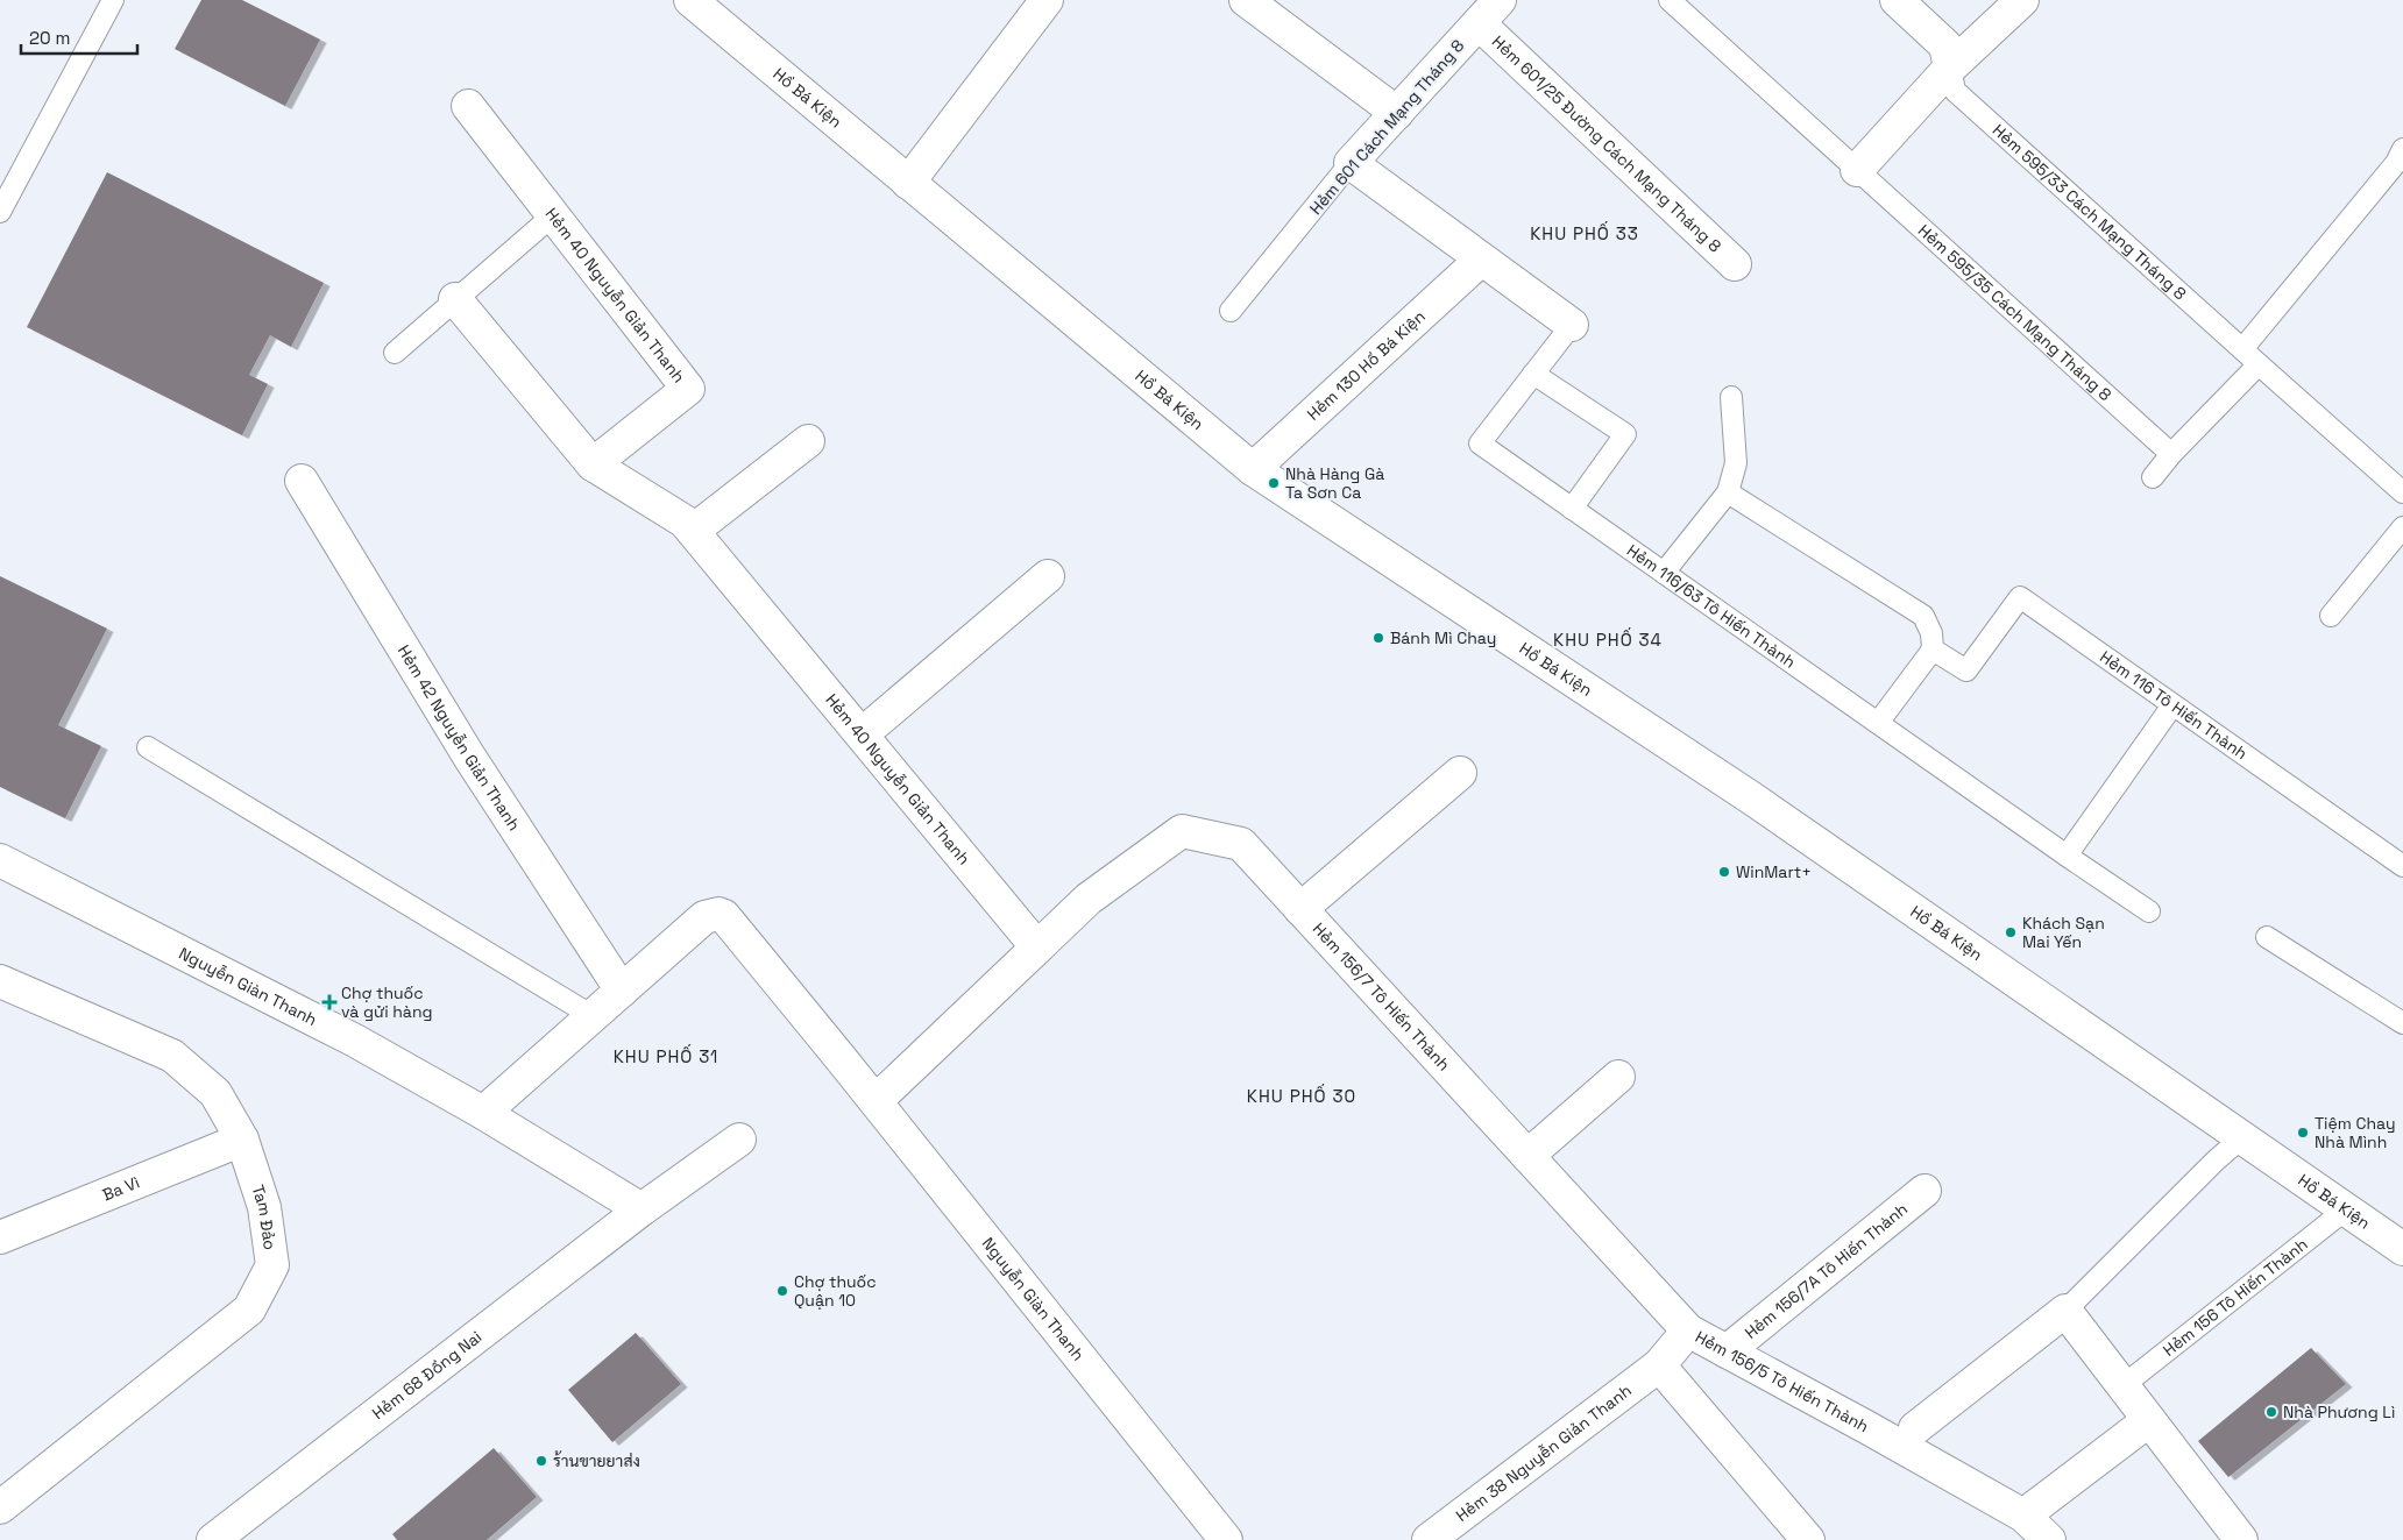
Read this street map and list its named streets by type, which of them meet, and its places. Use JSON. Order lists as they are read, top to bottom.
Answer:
{
  "streets": {
    "street": [
      "Hồ Bá Kiện",
      "Hẻm 601 Cách Mạng Tháng 8",
      "Hẻm 601/25 Đường Cách Mạng Tháng 8",
      "Hẻm 40 Nguyễn Giản Thanh",
      "Hẻm 130 Hồ Bá Kiện",
      "Hẻm 42 Nguyễn Giản Thanh",
      "Nguyễn Giàn Thanh",
      "Hẻm 156/7 Tô Hiến Thành",
      "Ba Vì",
      "Tam Đảo",
      "Hẻm 156/7A Tô Hiến Thành",
      "Hẻm 68 Đồng Nai",
      "Hẻm 156/5 Tô Hiến Thành",
      "Hẻm 38 Nguyễn Giản Thanh"
    ],
    "lane": [
      "Hẻm 595/33 Cách Mạng Tháng 8",
      "Hẻm 595/35 Cách Mạng Tháng 8",
      "Hẻm 116/63 Tô Hiến Thành",
      "Hẻm 116 Tô Hiến Thành",
      "Hẻm 156 Tô Hiến Thành"
    ]
  },
  "crossings": [
    ["Hồ Bá Kiện", "Hẻm 130 Hồ Bá Kiện"],
    ["Hồ Bá Kiện", "Hẻm 156 Tô Hiến Thành"],
    ["Hẻm 601 Cách Mạng Tháng 8", "Hẻm 601/25 Đường Cách Mạng Tháng 8"],
    ["Hẻm 40 Nguyễn Giản Thanh", "Hẻm 156/7 Tô Hiến Thành"],
    ["Hẻm 42 Nguyễn Giản Thanh", "Nguyễn Giàn Thanh"],
    ["Nguyễn Giàn Thanh", "Hẻm 68 Đồng Nai"],
    ["Hẻm 156/7 Tô Hiến Thành", "Hẻm 156/5 Tô Hiến Thành"],
    ["Ba Vì", "Tam Đảo"],
    ["Hẻm 156/7A Tô Hiến Thành", "Hẻm 156/5 Tô Hiến Thành"],
    ["Hẻm 156/5 Tô Hiến Thành", "Hẻm 38 Nguyễn Giản Thanh"]
  ],
  "districts": [
    "KHU PHỐ 33",
    "KHU PHỐ 34",
    "KHU PHỐ 31",
    "KHU PHỐ 30"
  ],
  "places": {
    "other": [
      "Nhà Hàng Gà Ta Sơn Ca",
      "Bánh Mì Chay",
      "WinMart+",
      "Khách Sạn Mai Yến",
      "Tiệm Chay Nhà Mình",
      "Chợ thuốc Quận 10",
      "Nhà Phương Lì",
      "ร้านขายยาส่ง"
    ],
    "health": ["Chợ thuốc và gửi hàng"]
  },
  "scale_bar": "20 m"
}
